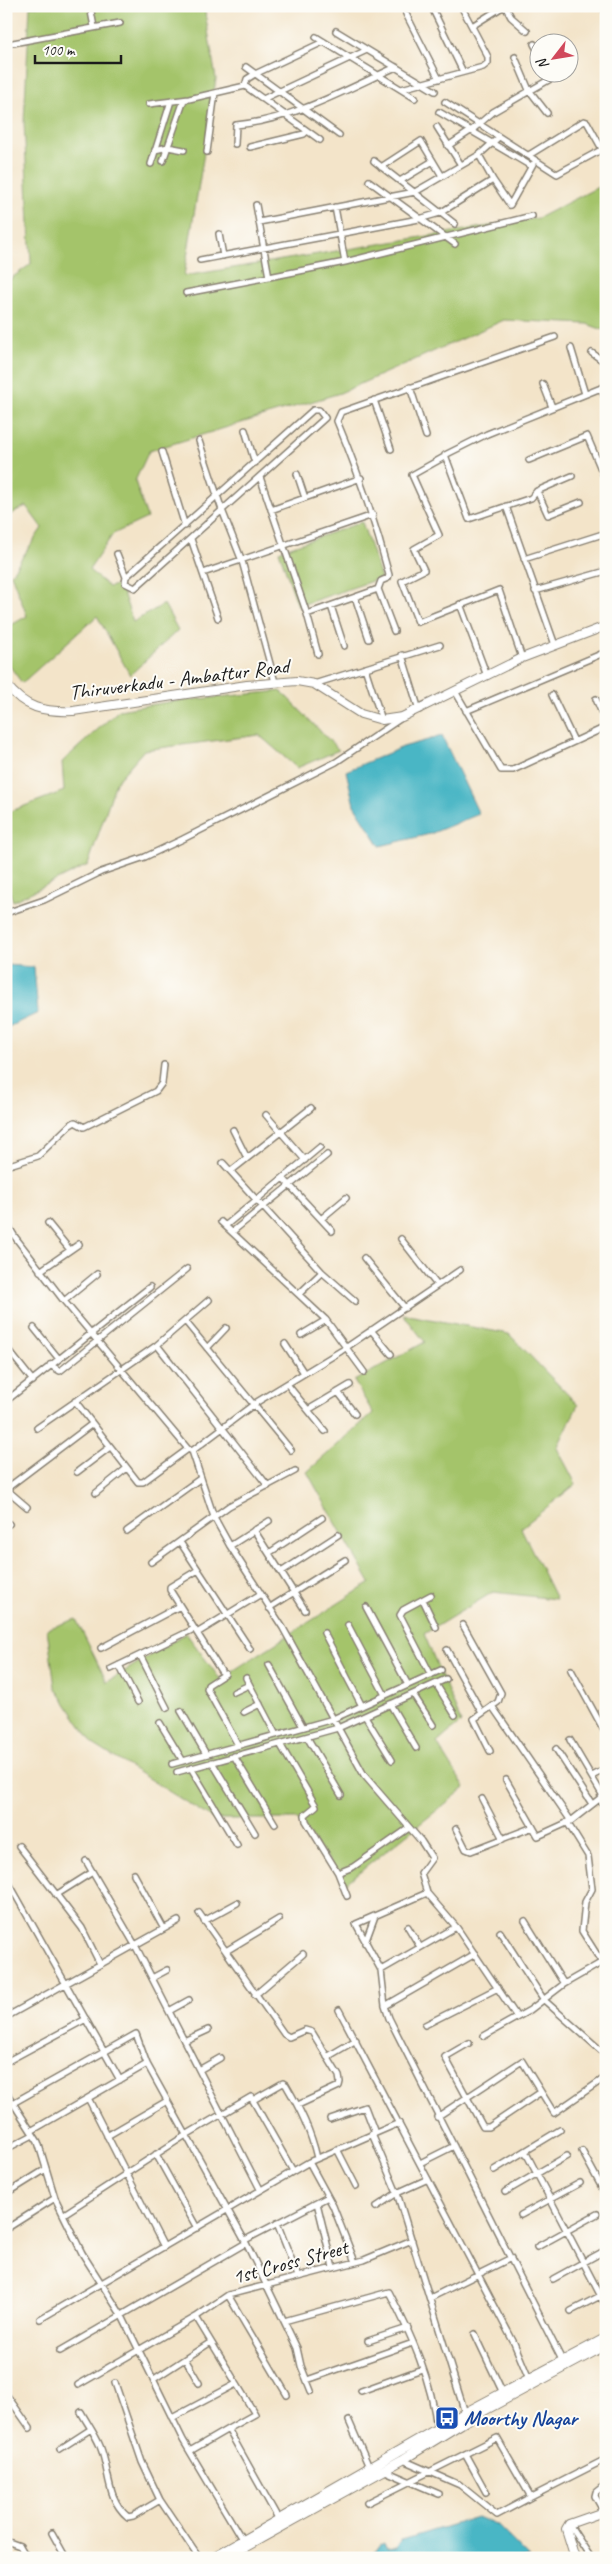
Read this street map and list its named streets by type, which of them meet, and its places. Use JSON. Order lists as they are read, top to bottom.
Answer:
{
  "streets": {
    "main road": ["Thiruverkadu - Ambattur Road"],
    "street": ["1st Cross Street"]
  },
  "places": {
    "bus stop": ["Moorthy Nagar"]
  },
  "scale_bar": "100 m",
  "north": "bottom left"
}
